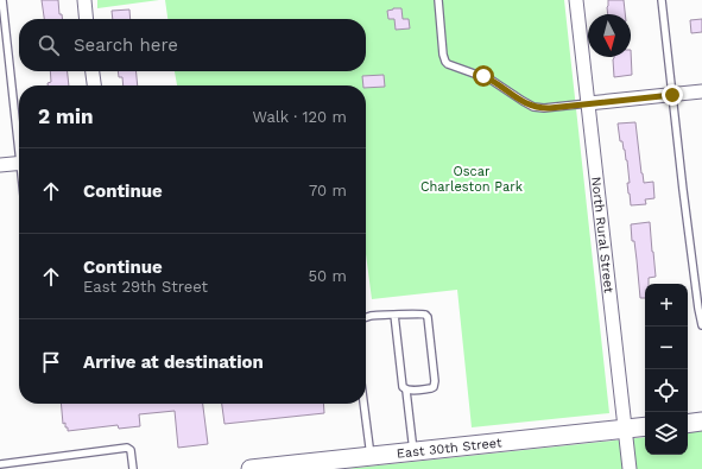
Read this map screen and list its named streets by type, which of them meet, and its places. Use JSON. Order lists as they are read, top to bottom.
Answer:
{
  "streets": {
    "main road": ["East 30th Street"],
    "street": ["North Rural Street"]
  },
  "crossings": [
    ["North Rural Street", "East 30th Street"]
  ],
  "parks": ["Oscar Charleston Park"],
  "north": "bottom",
  "page": {
    "search": "Search here",
    "heading": ["2 min", "Walk · 120 m"],
    "list": [
      ["Continue", "70 m"],
      ["Continue", "East 29th Street", "50 m"],
      "Arrive at destination"
    ],
    "map_buttons": ["+", "−"]
  }
}
